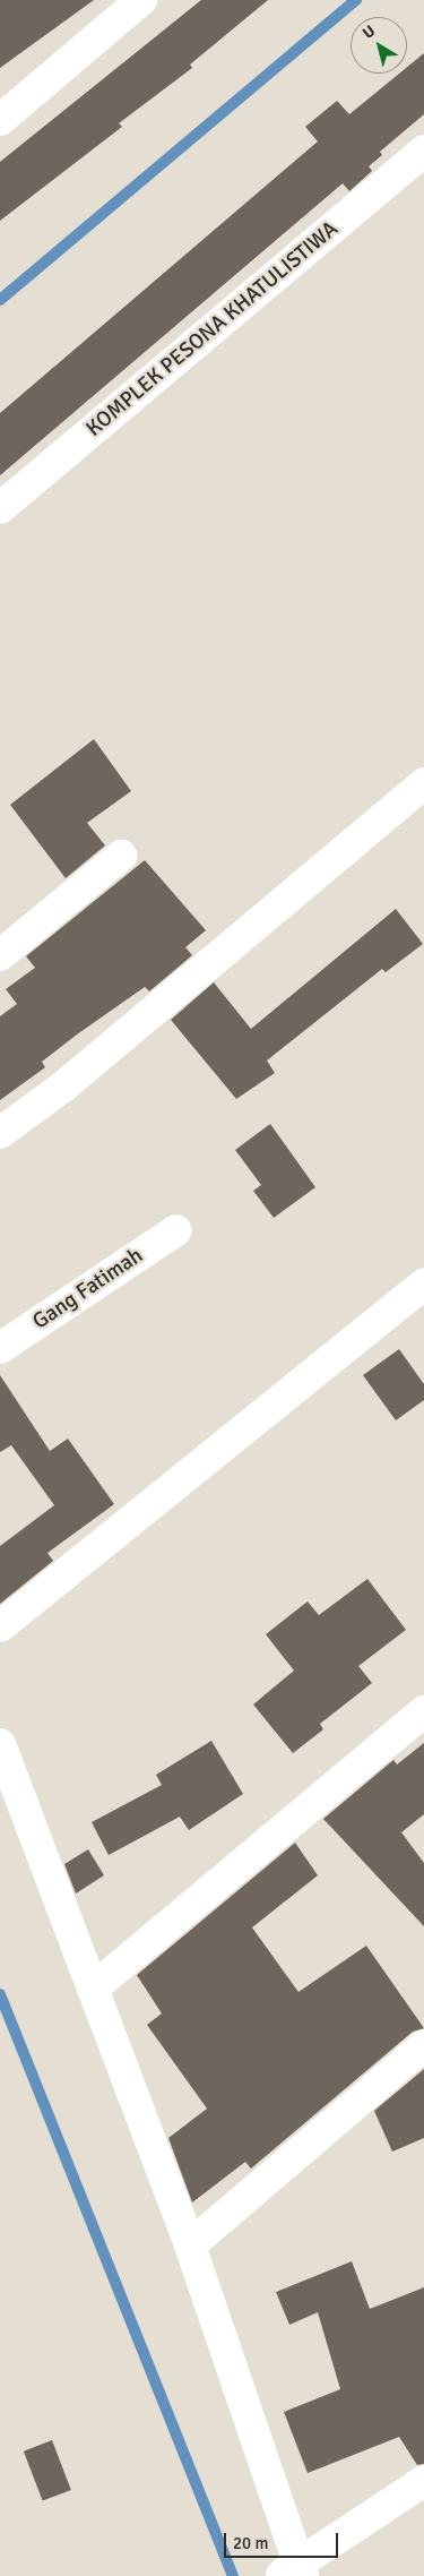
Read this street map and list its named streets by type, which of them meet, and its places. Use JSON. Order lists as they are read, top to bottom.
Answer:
{
  "streets": {
    "street": ["KOMPLEK PESONA KHATULISTIWA", "Gang Fatimah"]
  },
  "scale_bar": "20 m",
  "north": "top left"
}
